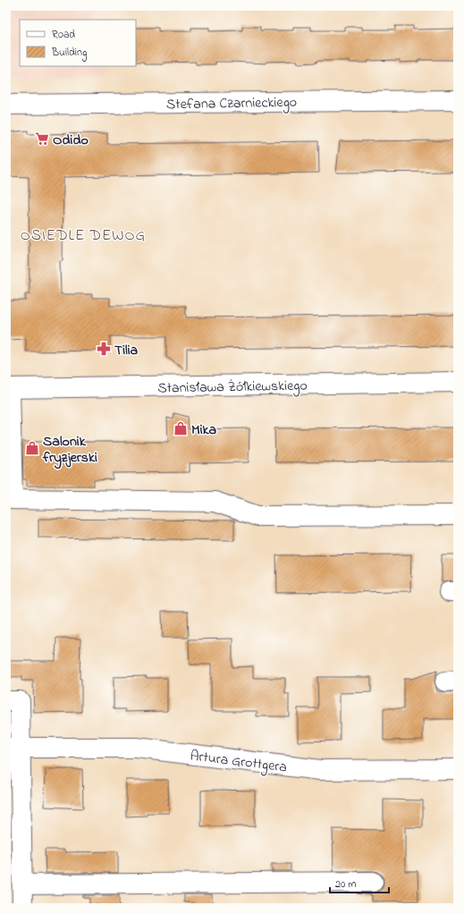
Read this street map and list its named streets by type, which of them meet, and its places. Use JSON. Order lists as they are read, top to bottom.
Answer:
{
  "streets": {
    "street": ["Stefana Czarnieckiego", "Stanisława Żółkiewskiego", "Artura Grottgera"]
  },
  "districts": ["OSIEDLE DEWOG"],
  "places": {
    "supermarket": ["Odido"],
    "pharmacy": ["Tilia"],
    "shop": ["Mika", "Salonik fryzjerski"]
  },
  "legend": ["Road", "Building"],
  "scale_bar": "20 m"
}
